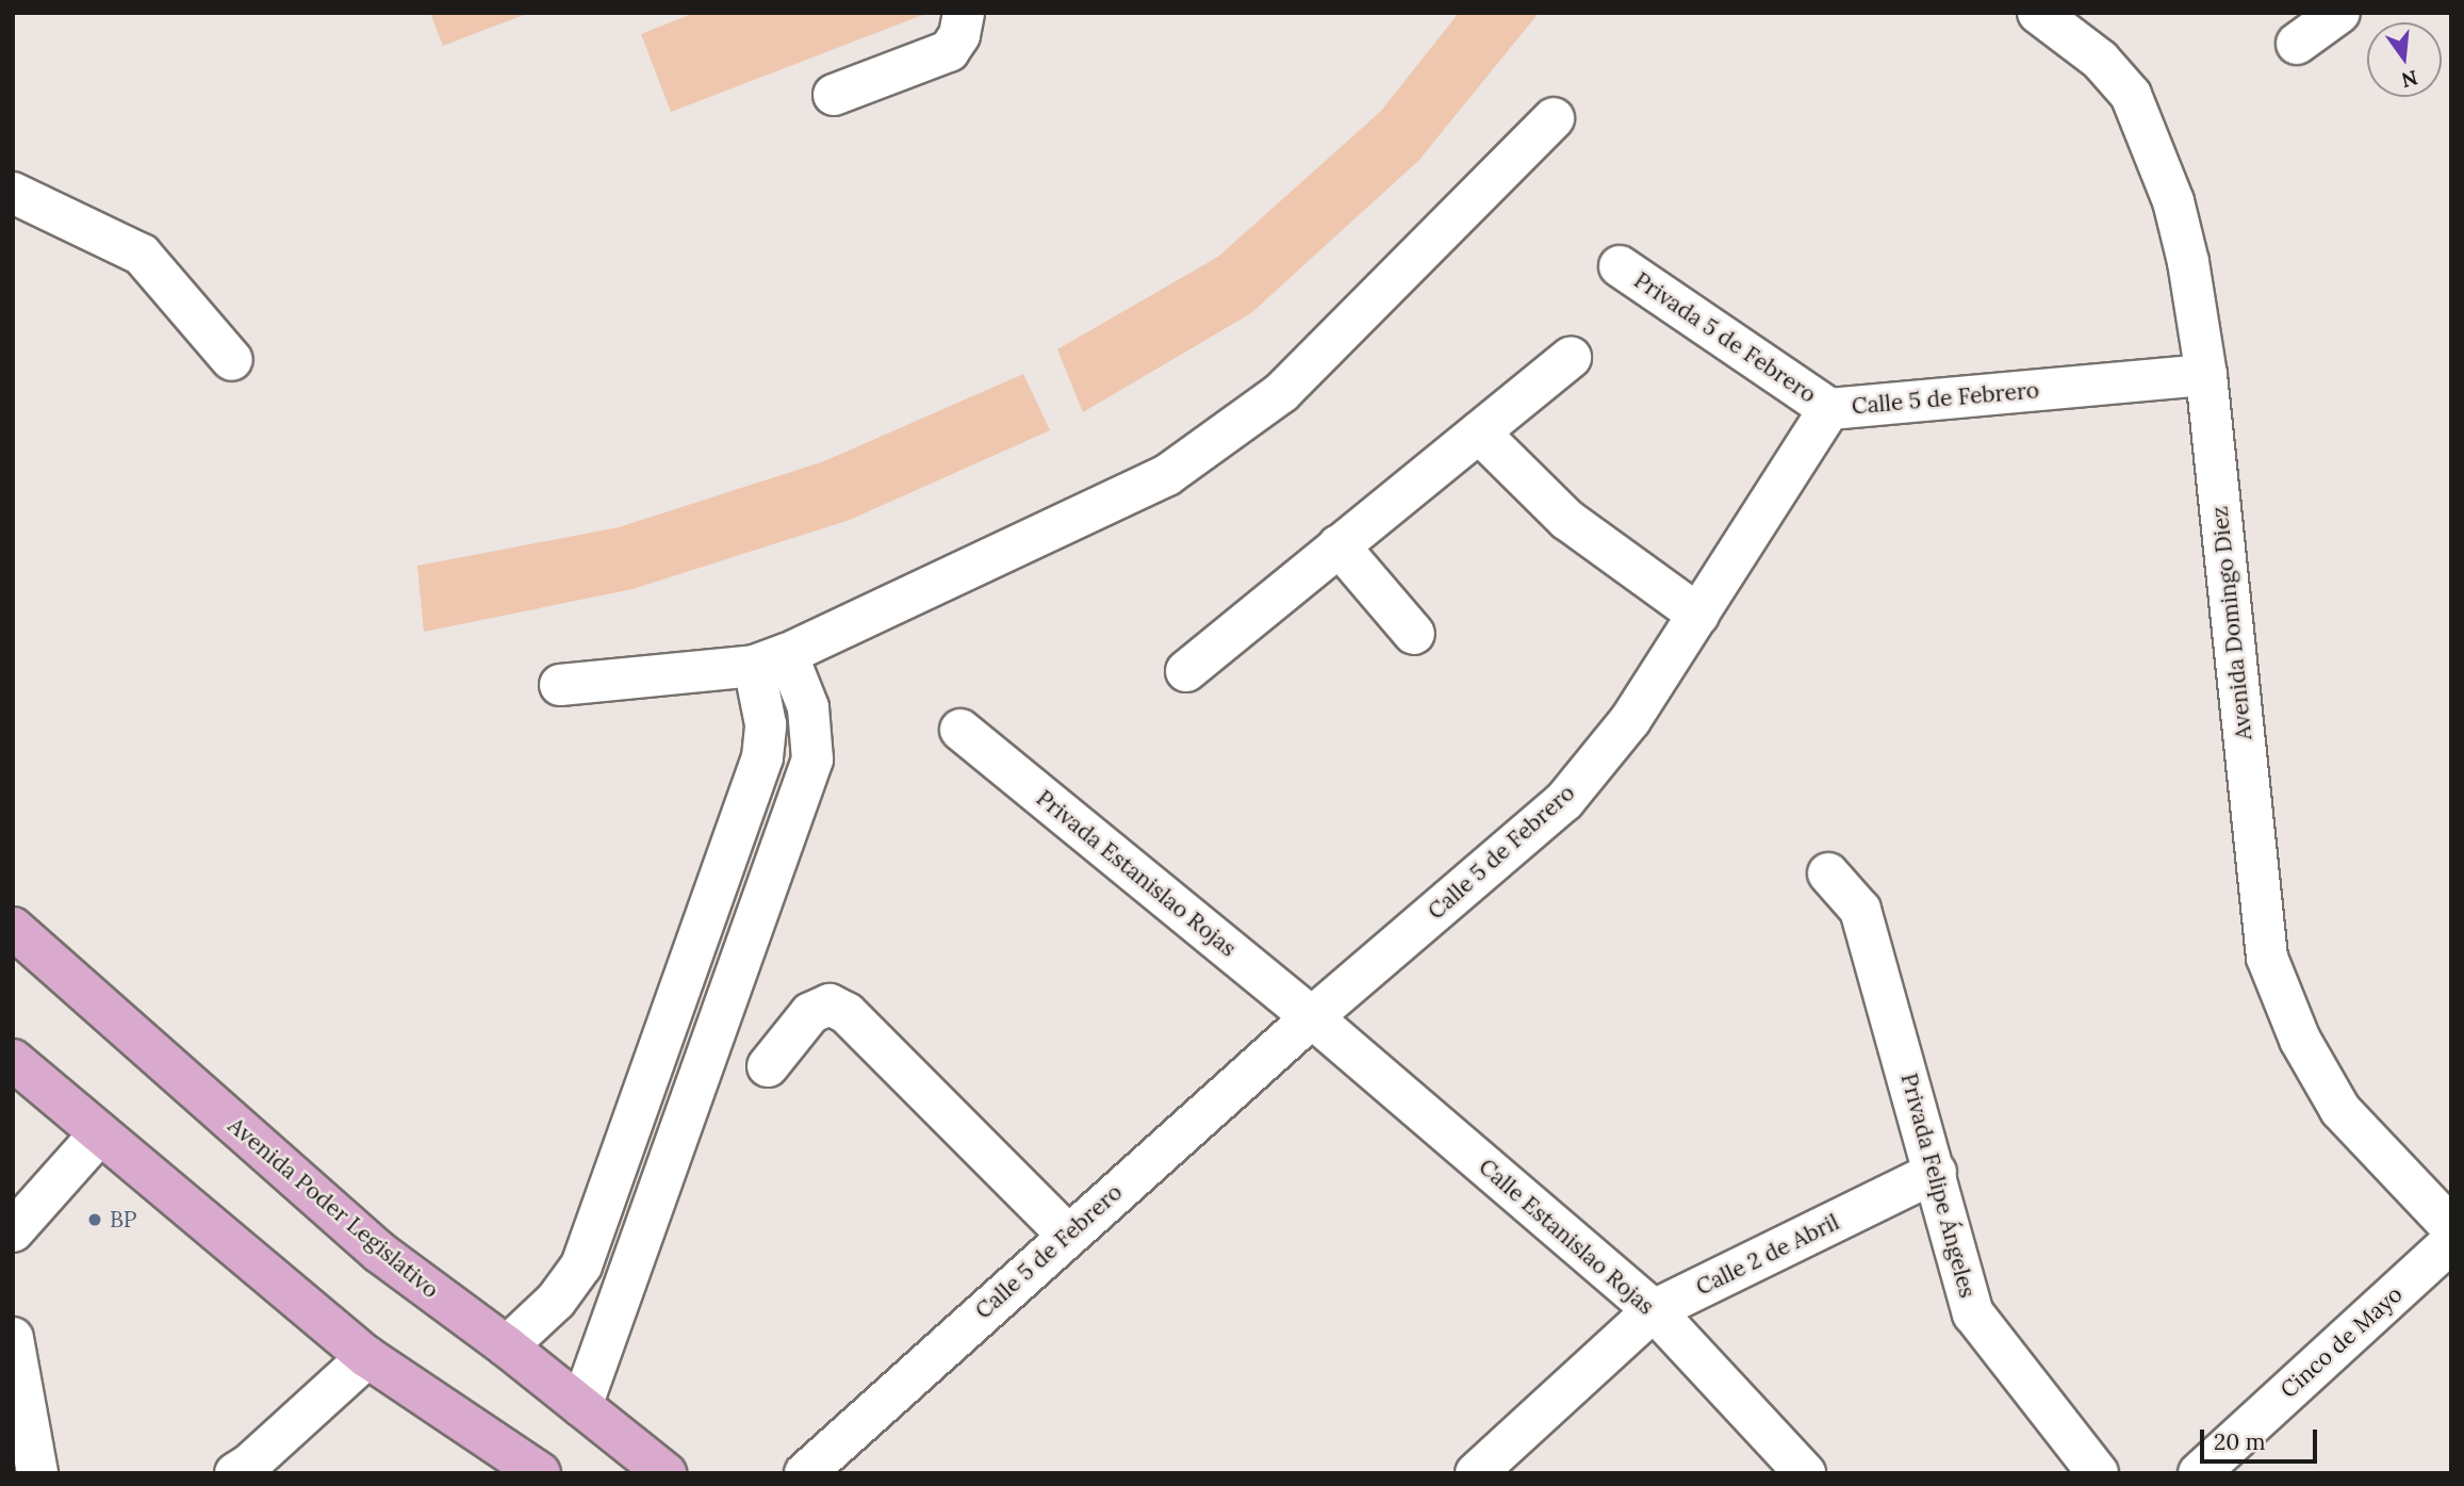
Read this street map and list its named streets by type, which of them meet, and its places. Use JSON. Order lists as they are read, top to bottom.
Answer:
{
  "streets": {
    "main road": ["Avenida Poder Legislativo"],
    "street": [
      "Privada 5 de Febrero",
      "Calle 5 de Febrero",
      "Avenida Domingo Diez",
      "Privada Estanislao Rojas",
      "Privada Felipe Ángeles",
      "Calle Estanislao Rojas",
      "Calle 2 de Abril",
      "Cinco de Mayo"
    ]
  },
  "crossings": [
    ["Privada 5 de Febrero", "Calle 5 de Febrero"],
    ["Calle 5 de Febrero", "Avenida Domingo Diez"],
    ["Calle 5 de Febrero", "Privada Estanislao Rojas"],
    ["Calle 5 de Febrero", "Calle Estanislao Rojas"],
    ["Privada Estanislao Rojas", "Calle Estanislao Rojas"],
    ["Privada Felipe Ángeles", "Calle 2 de Abril"],
    ["Calle Estanislao Rojas", "Calle 2 de Abril"]
  ],
  "places": ["BP"],
  "scale_bar": "20 m",
  "north": "bottom"
}
